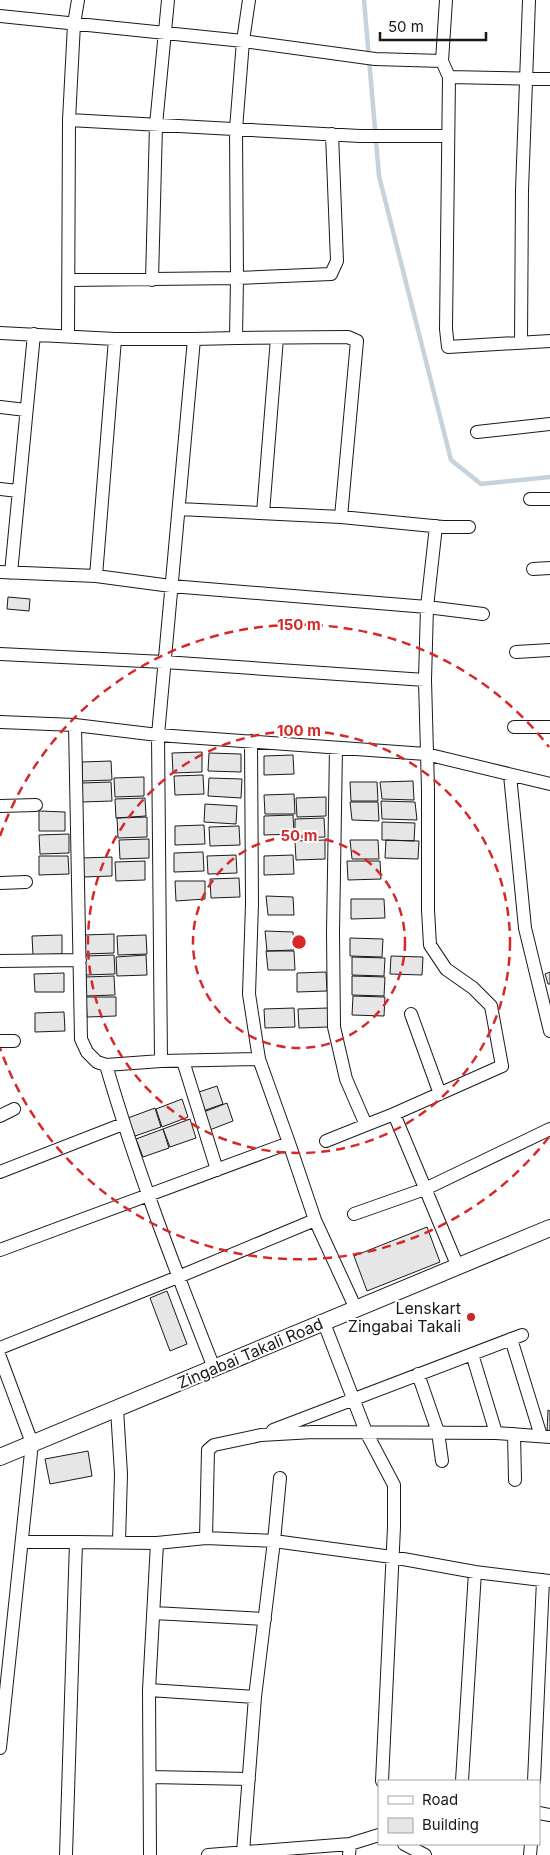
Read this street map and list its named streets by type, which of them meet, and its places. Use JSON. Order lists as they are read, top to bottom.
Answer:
{
  "streets": {
    "street": ["Zingabai Takali Road"]
  },
  "places": ["Lenskart Zingabai Takali"],
  "legend": ["Road", "Building"],
  "scale_bar": "50 m",
  "rings": ["150 m", "100 m", "50 m"]
}
